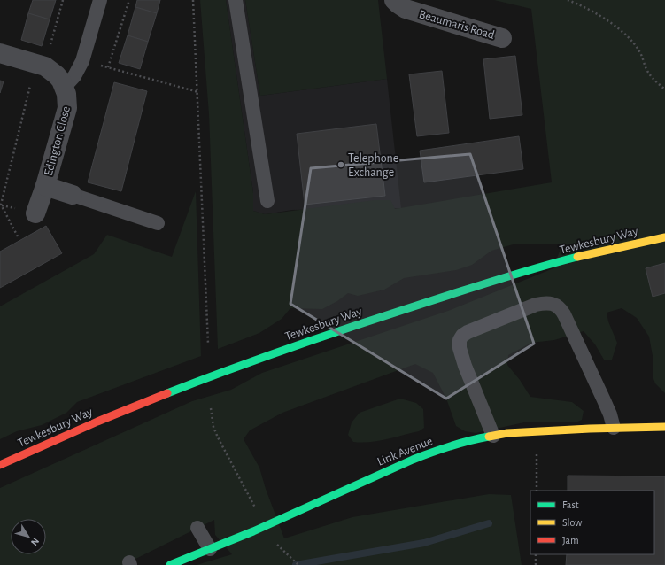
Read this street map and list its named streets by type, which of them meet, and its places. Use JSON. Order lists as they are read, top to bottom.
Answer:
{
  "streets": {
    "main road": ["Tewkesbury Way", "Link Avenue"],
    "street": ["Beaumaris Road", "Edington Close"]
  },
  "places": ["Telephone Exchange"],
  "legend": ["Fast", "Slow", "Jam"],
  "north": "bottom right"
}
